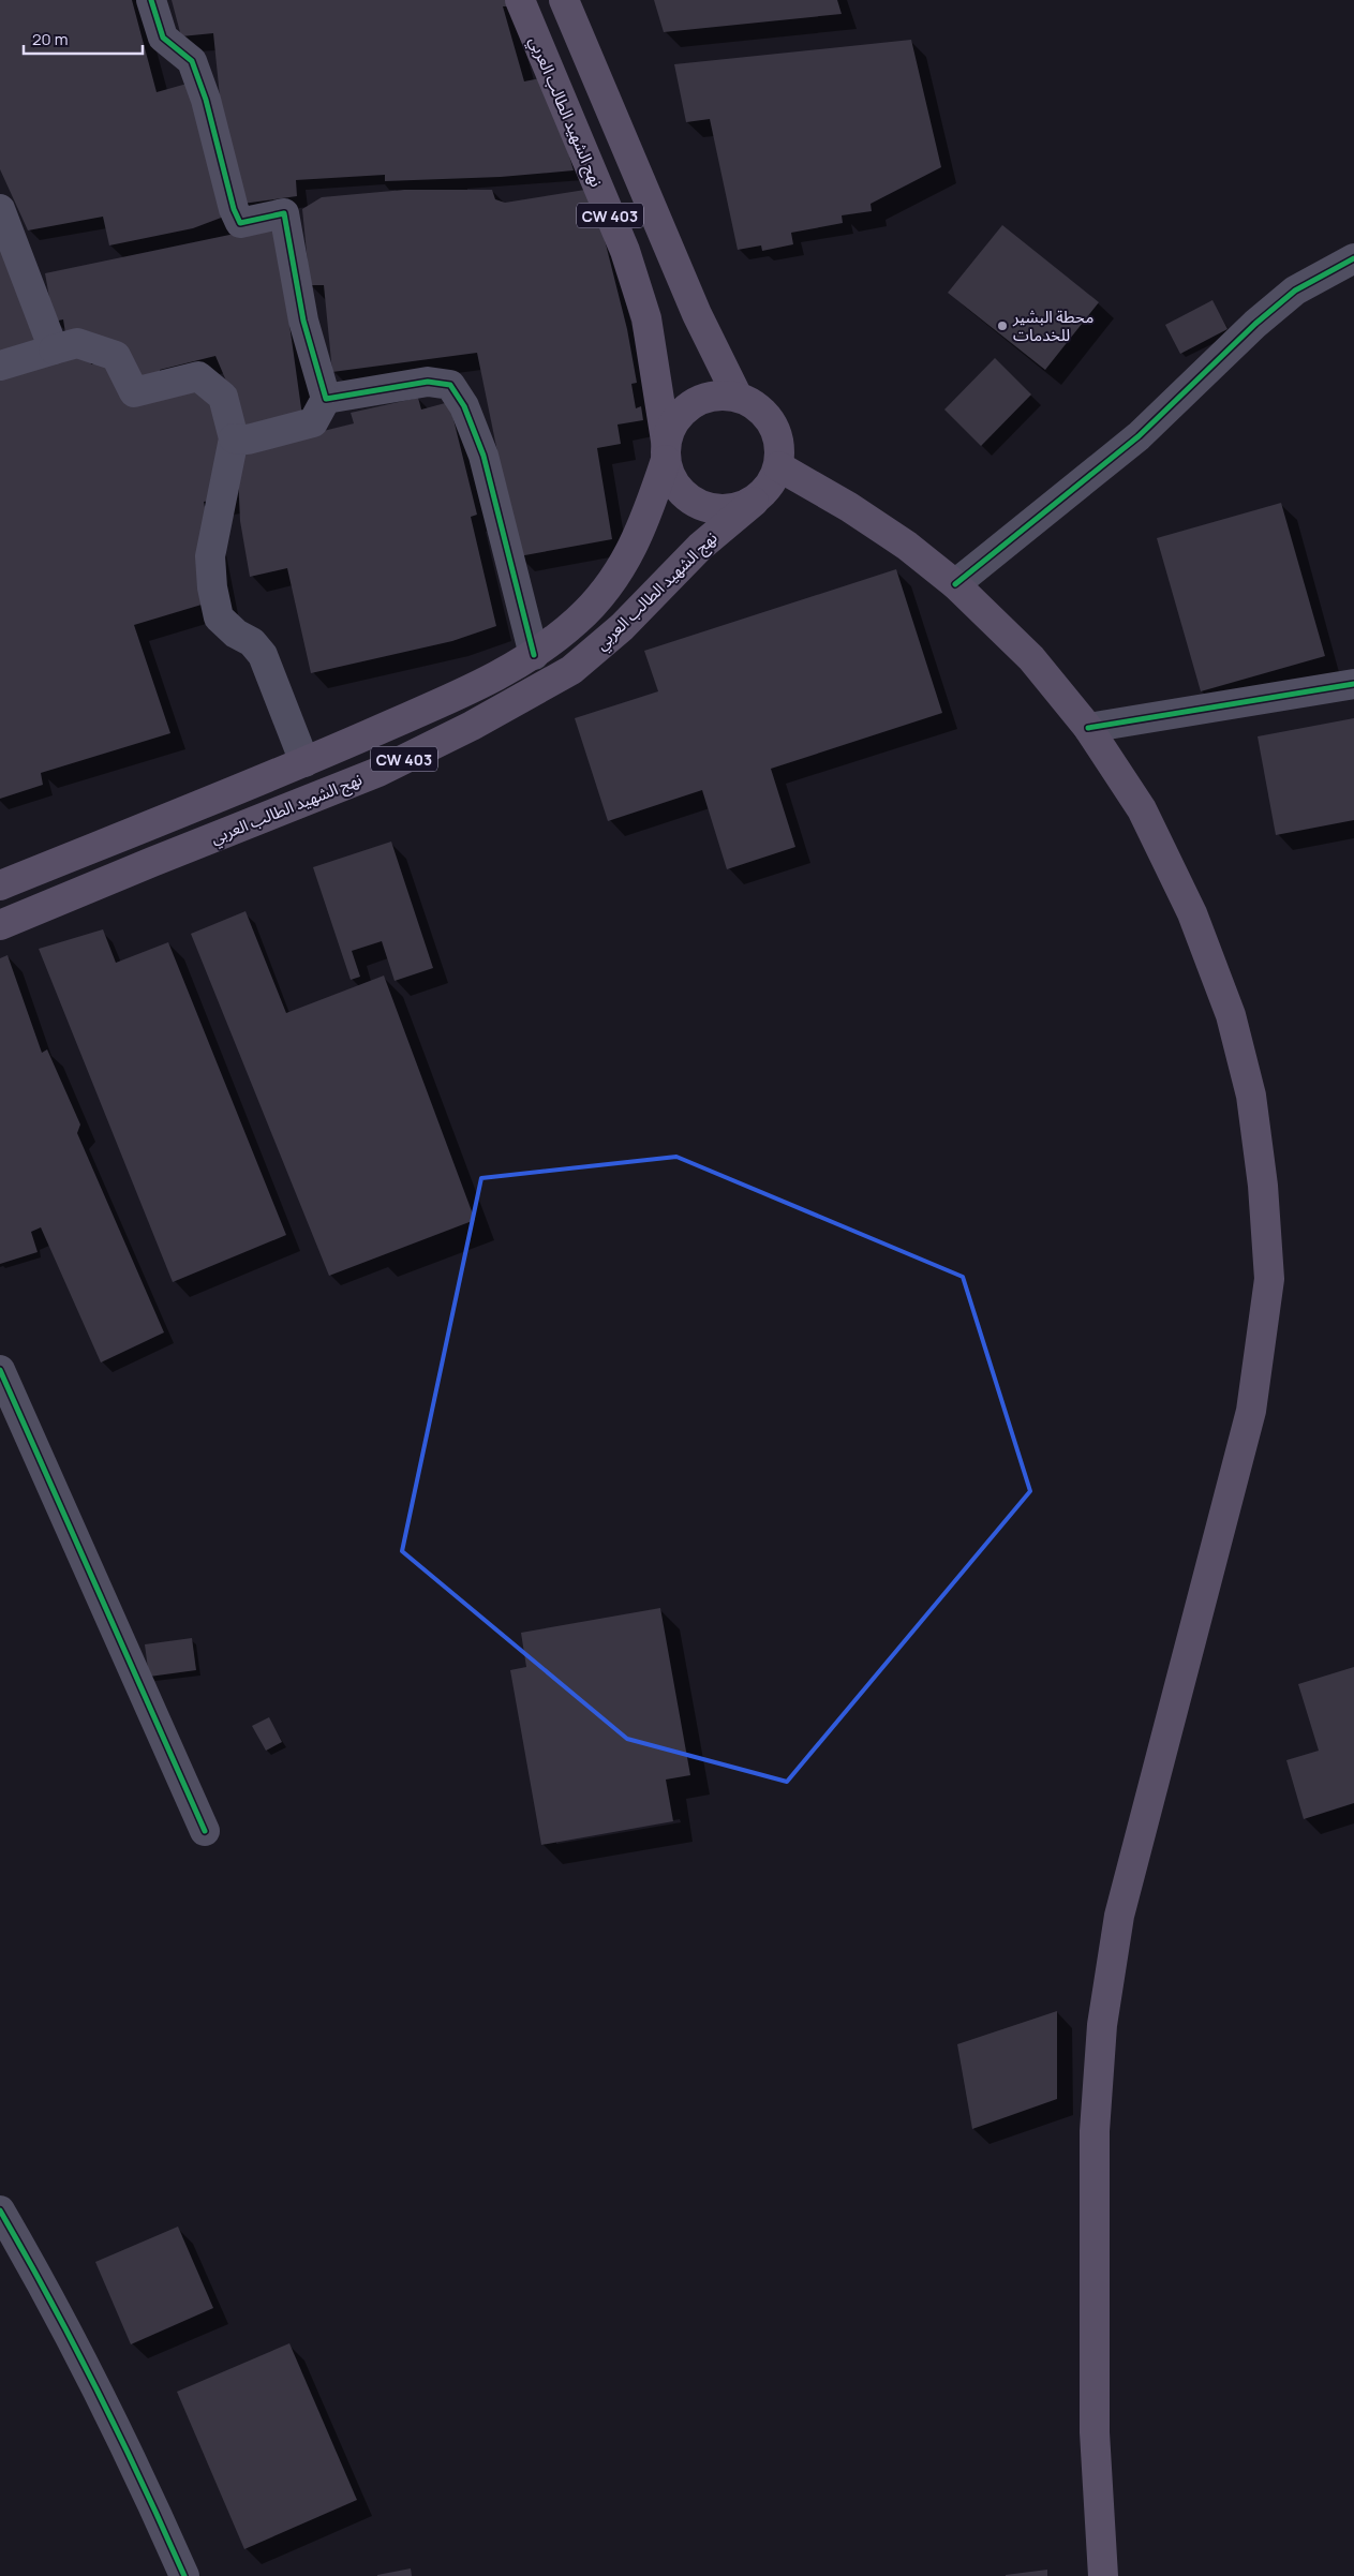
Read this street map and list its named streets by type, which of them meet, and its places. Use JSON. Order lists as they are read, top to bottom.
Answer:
{
  "streets": {
    "main road": ["نهج الشهيد الطالب العربي", "CW 403"]
  },
  "crossings": [
    ["نهج الشهيد الطالب العربي", "CW 403"]
  ],
  "places": ["محطة البشير للخدمات"],
  "scale_bar": "20 m"
}
